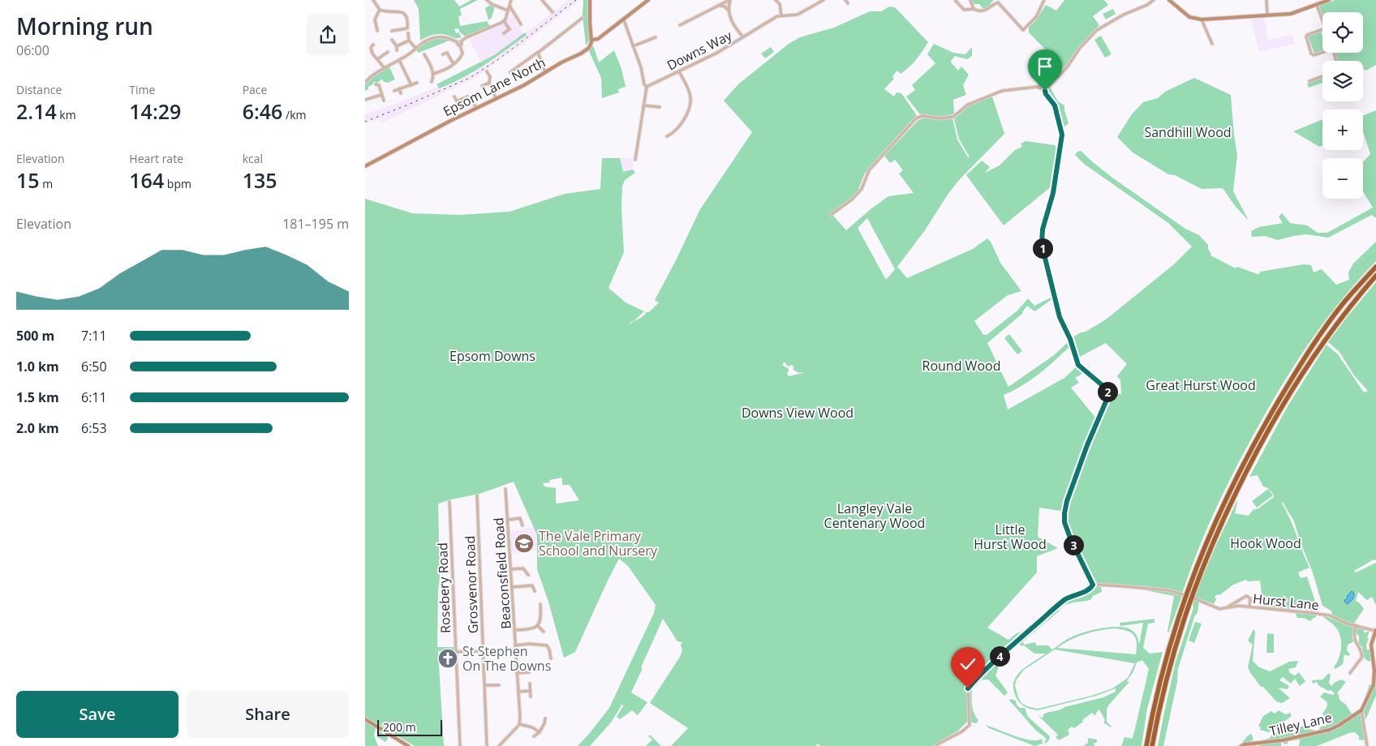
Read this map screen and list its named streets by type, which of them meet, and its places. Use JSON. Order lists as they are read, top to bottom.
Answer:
{
  "streets": {
    "main road": ["Epsom Lane North", "Tilley Lane"],
    "street": [
      "Downs Way",
      "Beaconsfield Road",
      "Grosvenor Road",
      "Rosebery Road",
      "Hurst Lane"
    ]
  },
  "parks": [
    "Sandhill Wood",
    "Epsom Downs",
    "Round Wood",
    "Great Hurst Wood",
    "Downs View Wood",
    "Langley Vale Centenary Wood",
    "Little Hurst Wood",
    "Hook Wood"
  ],
  "places": {
    "school or university": ["The Vale Primary School and Nursery"],
    "church": ["St Stephen On The Downs"]
  },
  "scale_bar": "200 m",
  "page": {
    "heading": ["Morning run", "06:00"],
    "map_buttons": ["+", "−"],
    "stats": [
      ["Distance", "2.14 km"],
      ["Time", "14:29"],
      ["Pace", "6:46 /km"],
      ["Elevation", "15 m"],
      ["Heart rate", "164 bpm"],
      ["kcal", "135"]
    ],
    "chart": ["Elevation", "181–195 m"],
    "pins": [
      "1",
      "2",
      "3",
      "4"
    ],
    "list": [
      {
        "name": "500 m",
        "note": "7:11"
      },
      {
        "name": "1.0 km",
        "note": "6:50"
      },
      {
        "name": "1.5 km",
        "note": "6:11"
      },
      {
        "name": "2.0 km",
        "note": "6:53"
      }
    ],
    "buttons": ["Save", "Share"],
    "scale": "200 m"
  }
}
